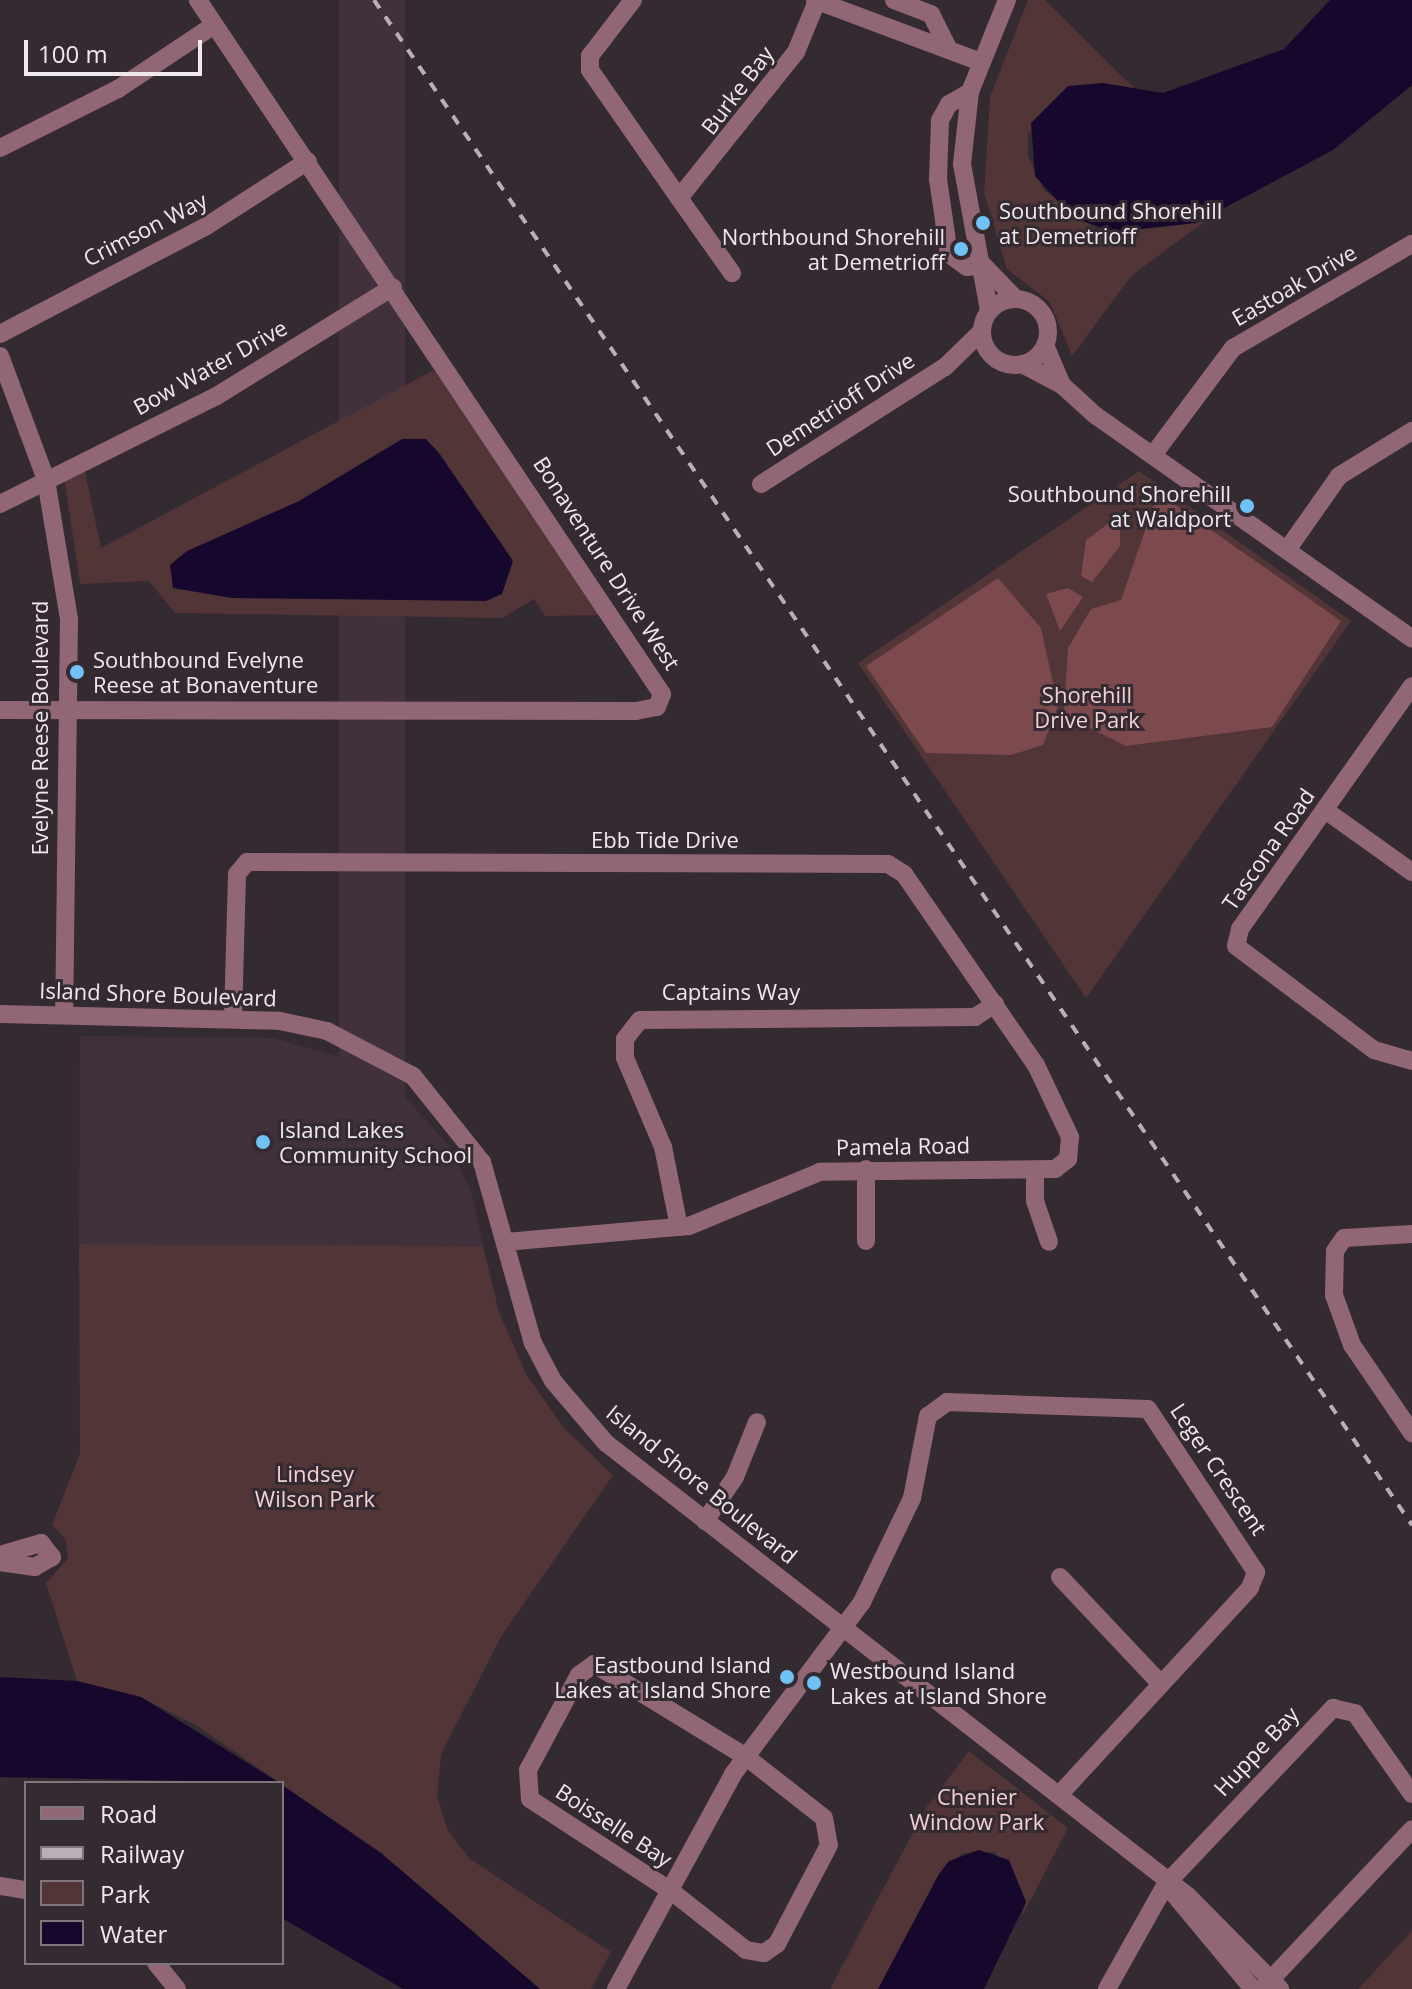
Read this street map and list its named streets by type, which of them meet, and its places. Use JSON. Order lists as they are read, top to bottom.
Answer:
{
  "streets": {
    "street": [
      "Burke Bay",
      "Crimson Way",
      "Eastoak Drive",
      "Bow Water Drive",
      "Demetrioff Drive",
      "Bonaventure Drive West",
      "Evelyne Reese Boulevard",
      "Ebb Tide Drive",
      "Tascona Road",
      "Captains Way",
      "Island Shore Boulevard",
      "Pamela Road",
      "Leger Crescent",
      "Huppe Bay",
      "Boisselle Bay"
    ]
  },
  "crossings": [
    ["Crimson Way", "Bonaventure Drive West"],
    ["Bow Water Drive", "Bonaventure Drive West"],
    ["Bow Water Drive", "Evelyne Reese Boulevard"],
    ["Bonaventure Drive West", "Evelyne Reese Boulevard"],
    ["Evelyne Reese Boulevard", "Island Shore Boulevard"],
    ["Ebb Tide Drive", "Captains Way"],
    ["Ebb Tide Drive", "Island Shore Boulevard"],
    ["Ebb Tide Drive", "Pamela Road"],
    ["Captains Way", "Pamela Road"],
    ["Island Shore Boulevard", "Pamela Road"],
    ["Island Shore Boulevard", "Leger Crescent"],
    ["Island Shore Boulevard", "Huppe Bay"]
  ],
  "parks": ["Shorehill Drive Park", "Lindsey Wilson Park", "Chenier Window Park"],
  "places": [
    "Southbound Shorehill at Demetrioff",
    "Northbound Shorehill at Demetrioff",
    "Southbound Shorehill at Waldport",
    "Southbound Evelyne Reese at Bonaventure",
    "Island Lakes Community School",
    "Eastbound Island Lakes at Island Shore",
    "Westbound Island Lakes at Island Shore"
  ],
  "legend": [
    "Road",
    "Railway",
    "Park",
    "Water"
  ],
  "scale_bar": "100 m"
}
